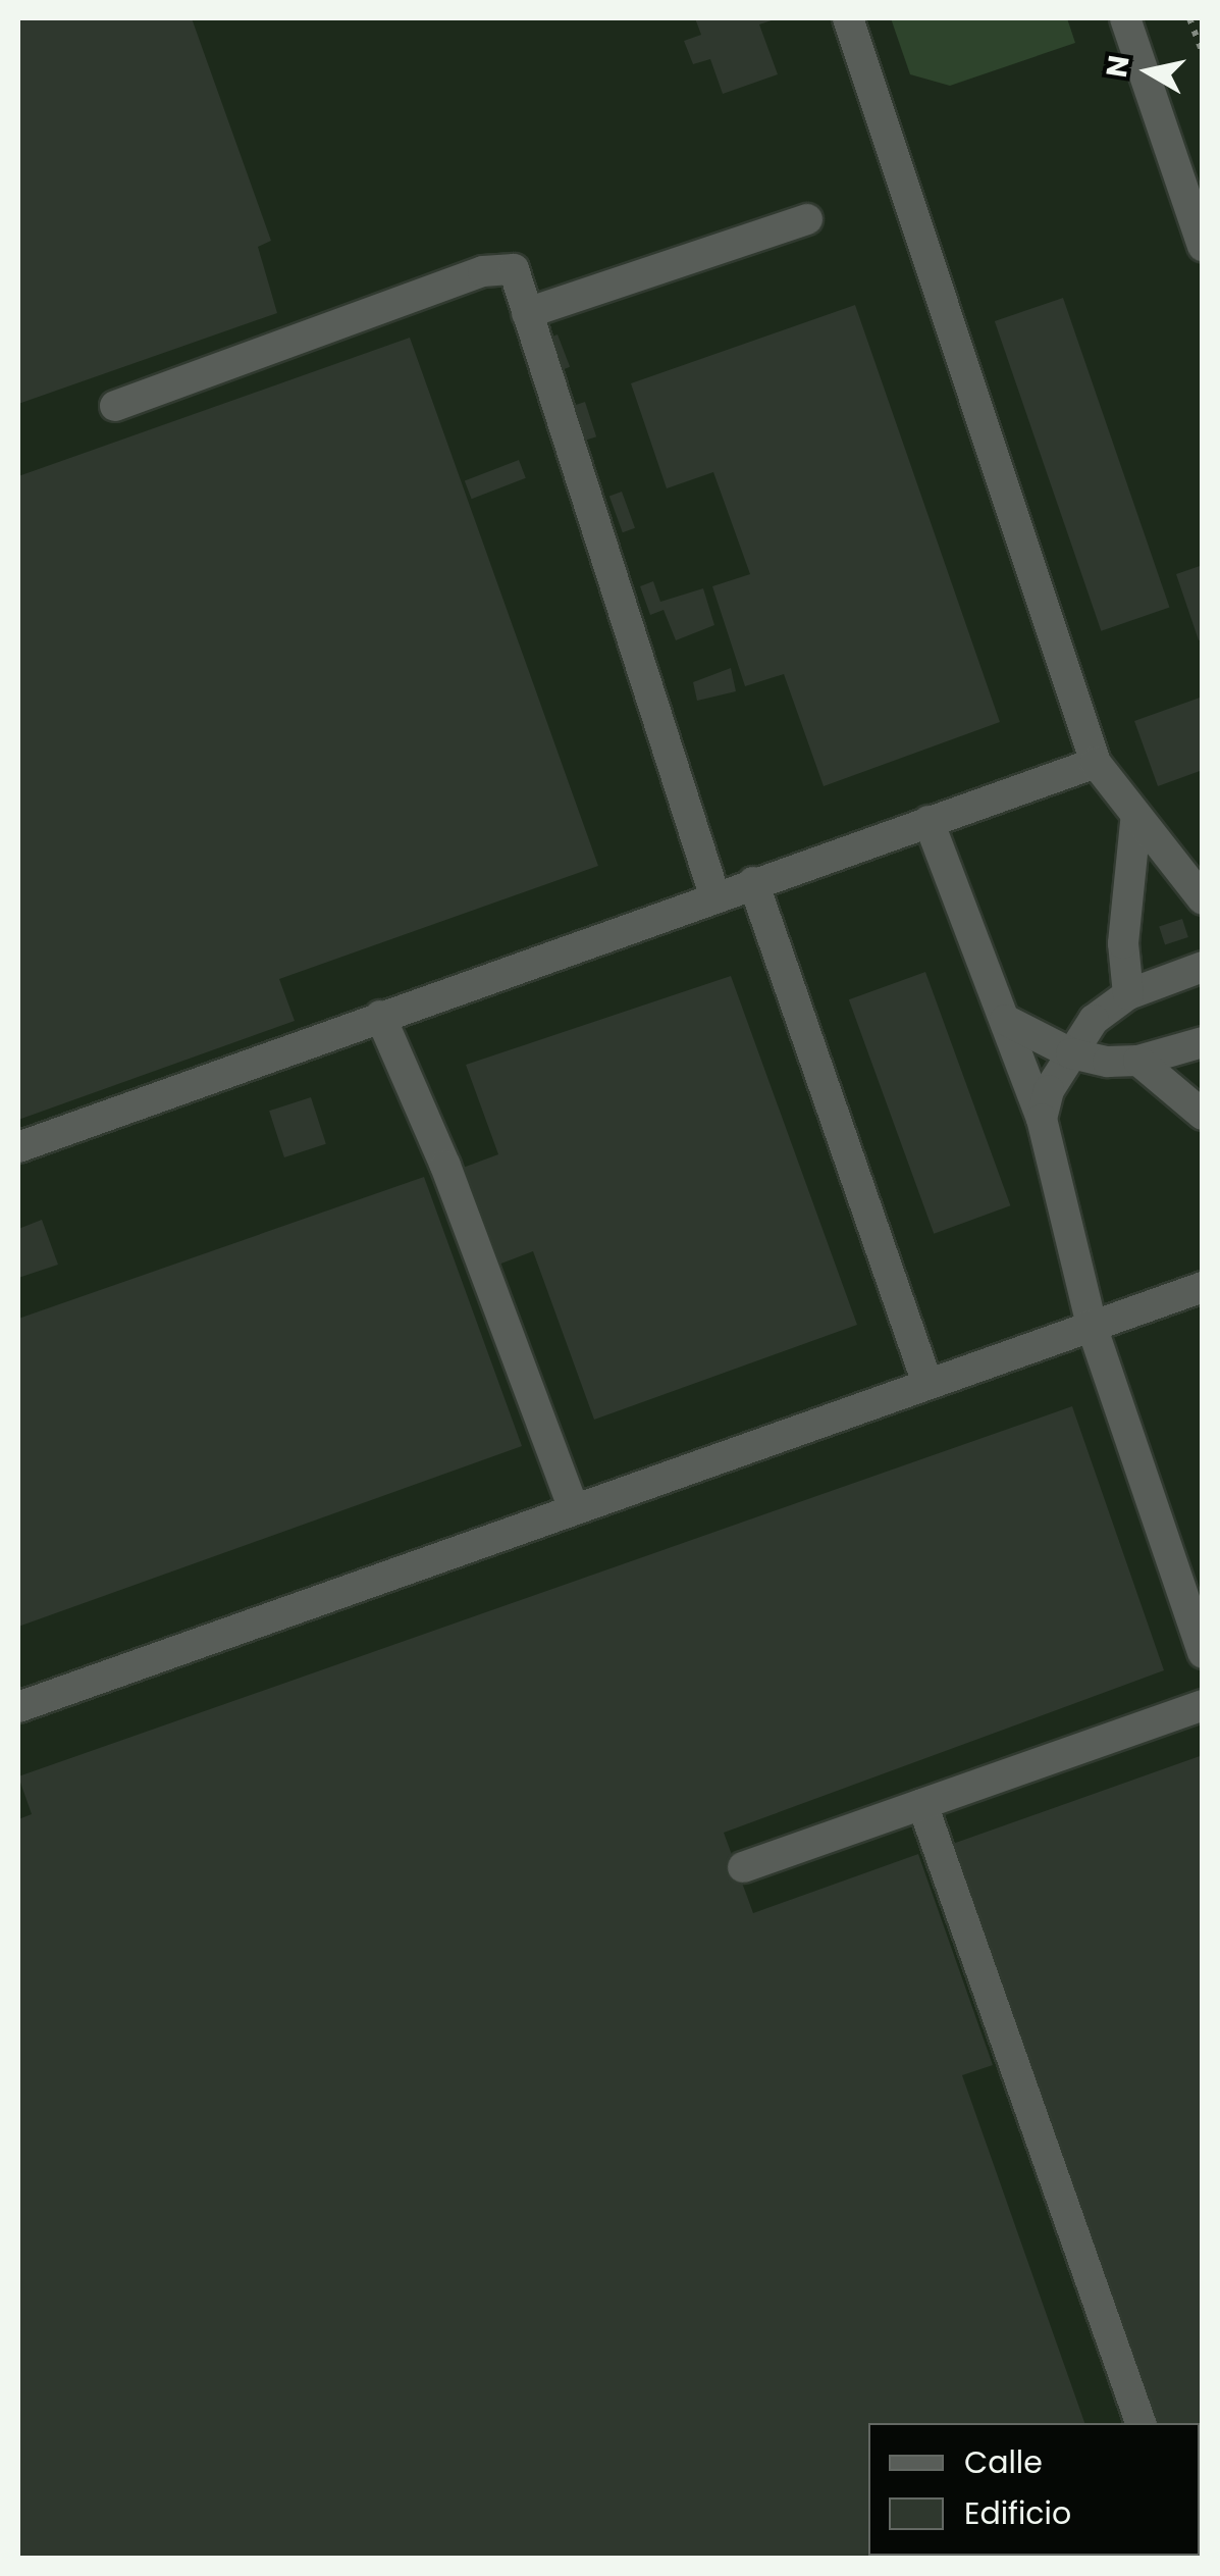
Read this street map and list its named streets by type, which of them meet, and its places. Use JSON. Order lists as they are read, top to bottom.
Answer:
{
  "legend": ["Calle", "Edificio"],
  "north": "left"
}
